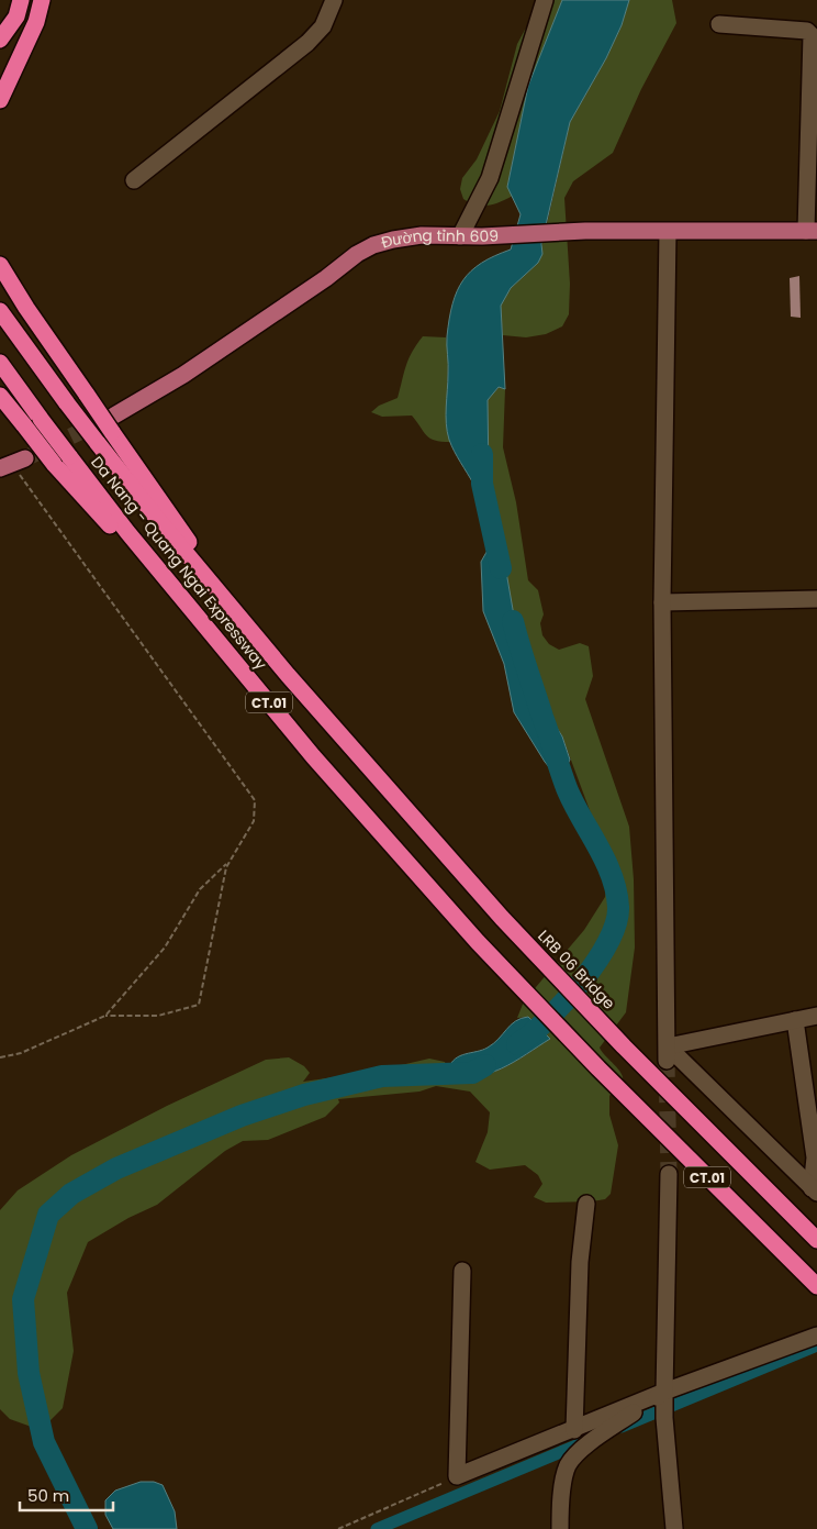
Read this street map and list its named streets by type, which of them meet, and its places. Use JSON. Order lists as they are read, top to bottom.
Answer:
{
  "streets": {
    "highway": ["Da Nang - Quang Ngai Expressway", "CT.01", "LRB 06 Bridge"],
    "main road": ["Đường tỉnh 609"]
  },
  "crossings": [
    ["Da Nang - Quang Ngai Expressway", "LRB 06 Bridge"]
  ],
  "scale_bar": "50 m"
}
